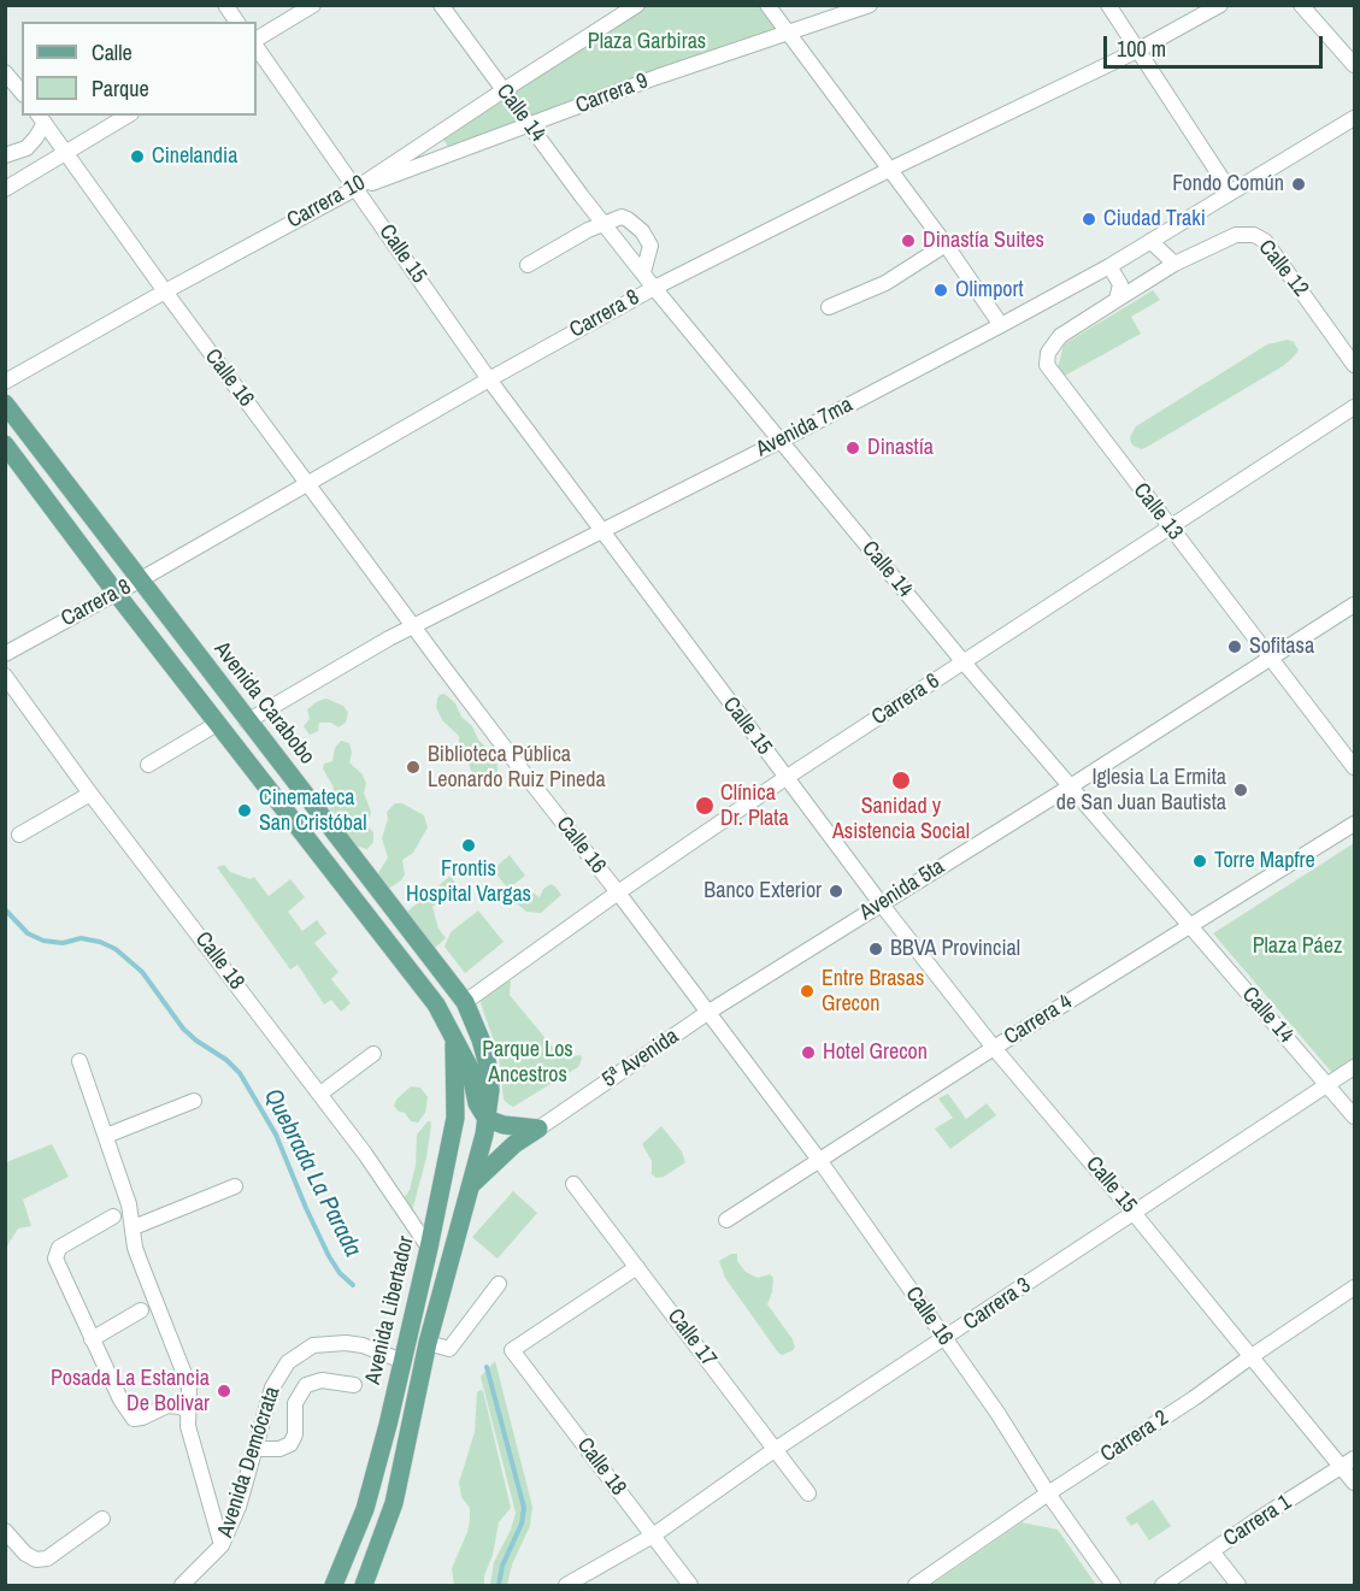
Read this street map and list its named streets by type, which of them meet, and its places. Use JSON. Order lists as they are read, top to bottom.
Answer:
{
  "streets": {
    "main road": ["Avenida Carabobo", "Avenida Libertador"],
    "street": [
      "Carrera 9",
      "Calle 14",
      "Carrera 10",
      "Calle 15",
      "Calle 12",
      "Carrera 8",
      "Calle 16",
      "Avenida 7ma",
      "Calle 13",
      "Carrera 6",
      "Avenida 5ta",
      "Calle 18",
      "Carrera 4",
      "5ª Avenida",
      "Carrera 3",
      "Calle 17",
      "Carrera 2",
      "Avenida Demócrata",
      "Carrera 1"
    ]
  },
  "crossings": [
    ["Carrera 9", "Calle 14"],
    ["Carrera 9", "Carrera 10"],
    ["Carrera 9", "Calle 15"],
    ["Calle 14", "Carrera 10"],
    ["Calle 14", "Carrera 8"],
    ["Calle 14", "Avenida 7ma"],
    ["Calle 14", "Carrera 6"],
    ["Calle 14", "Avenida 5ta"],
    ["Calle 14", "Carrera 4"],
    ["Calle 14", "Carrera 3"],
    ["Carrera 10", "Calle 15"],
    ["Carrera 10", "Calle 16"],
    ["Calle 15", "Carrera 8"],
    ["Calle 15", "Avenida 7ma"],
    ["Calle 15", "Carrera 6"],
    ["Calle 15", "Avenida 5ta"],
    ["Calle 15", "Carrera 4"],
    ["Calle 15", "Carrera 3"],
    ["Calle 15", "Carrera 2"],
    ["Calle 15", "Carrera 1"],
    ["Calle 12", "Calle 13"],
    ["Carrera 8", "Calle 16"],
    ["Carrera 8", "Avenida Carabobo"],
    ["Calle 16", "Avenida 7ma"],
    ["Calle 16", "Carrera 6"],
    ["Calle 16", "Avenida 5ta"],
    ["Calle 16", "Carrera 4"],
    ["Calle 16", "5ª Avenida"],
    ["Calle 16", "Carrera 3"],
    ["Calle 16", "Carrera 2"],
    ["Avenida 7ma", "Avenida Carabobo"],
    ["Calle 13", "Carrera 6"],
    ["Calle 13", "Avenida 5ta"],
    ["Carrera 6", "Avenida Carabobo"],
    ["Avenida Carabobo", "Avenida Libertador"],
    ["Avenida 5ta", "5ª Avenida"],
    ["Calle 18", "Carrera 3"],
    ["Calle 18", "Avenida Libertador"],
    ["Calle 18", "Calle 17"],
    ["Carrera 3", "Calle 17"],
    ["Avenida Libertador", "Avenida Demócrata"]
  ],
  "water": ["Quebrada La Parada"],
  "parks": ["Plaza Garbiras", "Plaza Páez", "Parque Los Ancestros"],
  "places": [
    "Cinelandia",
    "Fondo Común",
    "Ciudad Traki",
    "Dinastía Suites",
    "Olimport",
    "Dinastía",
    "Sofitasa",
    "Biblioteca Pública Leonardo Ruiz Pineda",
    "Sanidad y Asistencia Social",
    "Iglesia La Ermita de San Juan Bautista",
    "Clínica Dr. Plata",
    "Cinemateca San Cristóbal",
    "Frontis Hospital Vargas",
    "Torre Mapfre",
    "Banco Exterior",
    "BBVA Provincial",
    "Entre Brasas Grecon",
    "Hotel Grecon",
    "Posada La Estancia De Bolivar"
  ],
  "legend": ["Calle", "Parque"],
  "scale_bar": "100 m"
}
